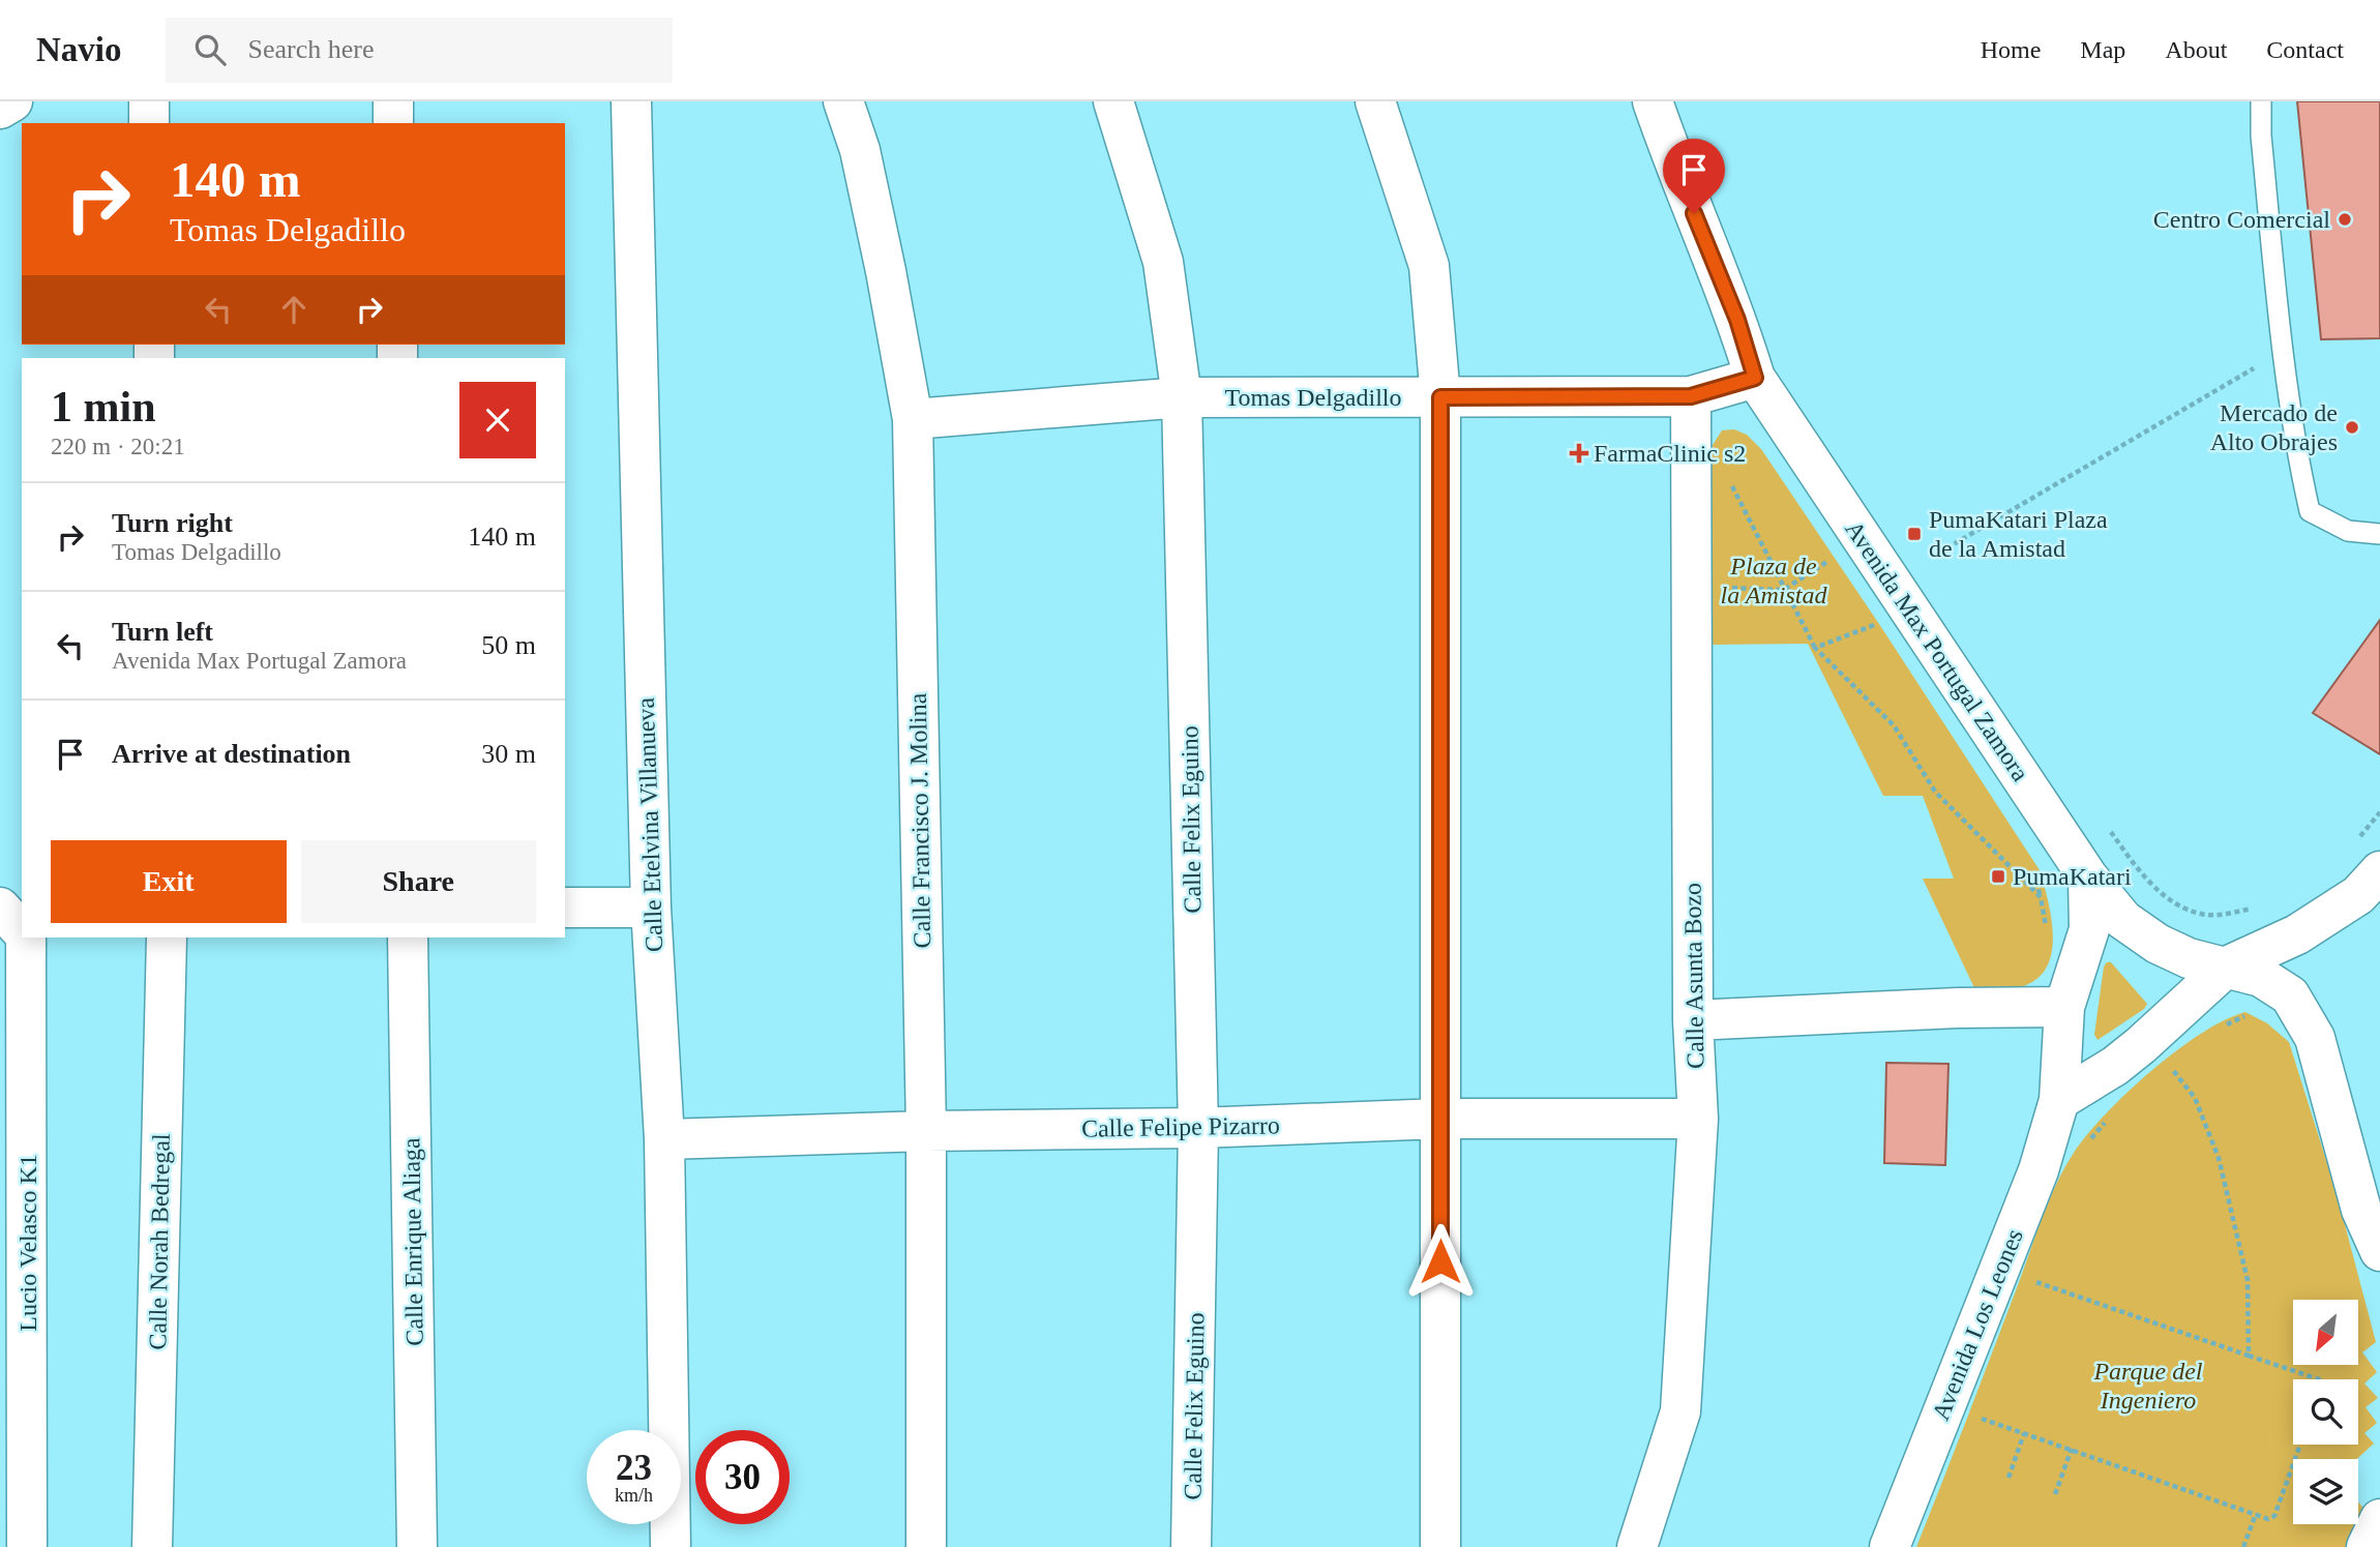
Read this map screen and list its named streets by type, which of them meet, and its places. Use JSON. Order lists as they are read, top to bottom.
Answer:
{
  "streets": {
    "street": [
      "Tomas Delgadillo",
      "Avenida Max Portugal Zamora",
      "Calle Felix Eguino",
      "Calle Francisco J. Molina",
      "Calle Etelvina Villanueva",
      "Calle Asunta Bozo",
      "Calle Felipe Pizarro",
      "Calle Norah Bedregal",
      "Calle Enrique Aliaga",
      "Lucio Velasco K1",
      "Avenida Los Leones"
    ]
  },
  "crossings": [
    ["Tomas Delgadillo", "Avenida Max Portugal Zamora"],
    ["Tomas Delgadillo", "Calle Felix Eguino"],
    ["Tomas Delgadillo", "Calle Francisco J. Molina"],
    ["Tomas Delgadillo", "Calle Asunta Bozo"],
    ["Avenida Max Portugal Zamora", "Avenida Los Leones"],
    ["Calle Felix Eguino", "Calle Felipe Pizarro"],
    ["Calle Francisco J. Molina", "Calle Felipe Pizarro"],
    ["Calle Etelvina Villanueva", "Calle Felipe Pizarro"],
    ["Calle Asunta Bozo", "Calle Felipe Pizarro"]
  ],
  "parks": ["Plaza de la Amistad", "Parque del Ingeniero"],
  "places": {
    "other": ["Centro Comercial", "Mercado de Alto Obrajes"],
    "health": ["FarmaClinic s2"],
    "transit": ["PumaKatari Plaza de la Amistad", "PumaKatari"]
  },
  "north": "bottom left",
  "page": {
    "header": "Navio",
    "search": "Search here",
    "nav": [
      "Home",
      "Map",
      "About",
      "Contact"
    ],
    "turn": ["140 m", "Tomas Delgadillo"],
    "heading": ["1 min", "220 m · 20:21"],
    "list": [
      {
        "name": "Turn right",
        "note": "Tomas Delgadillo",
        "value": "140 m"
      },
      {
        "name": "Turn left",
        "note": "Avenida Max Portugal Zamora",
        "value": "50 m"
      },
      {
        "name": "Arrive at destination",
        "value": "30 m"
      }
    ],
    "buttons": ["Exit", "Share"],
    "speed": "23 km/h",
    "limit": "30"
  }
}
